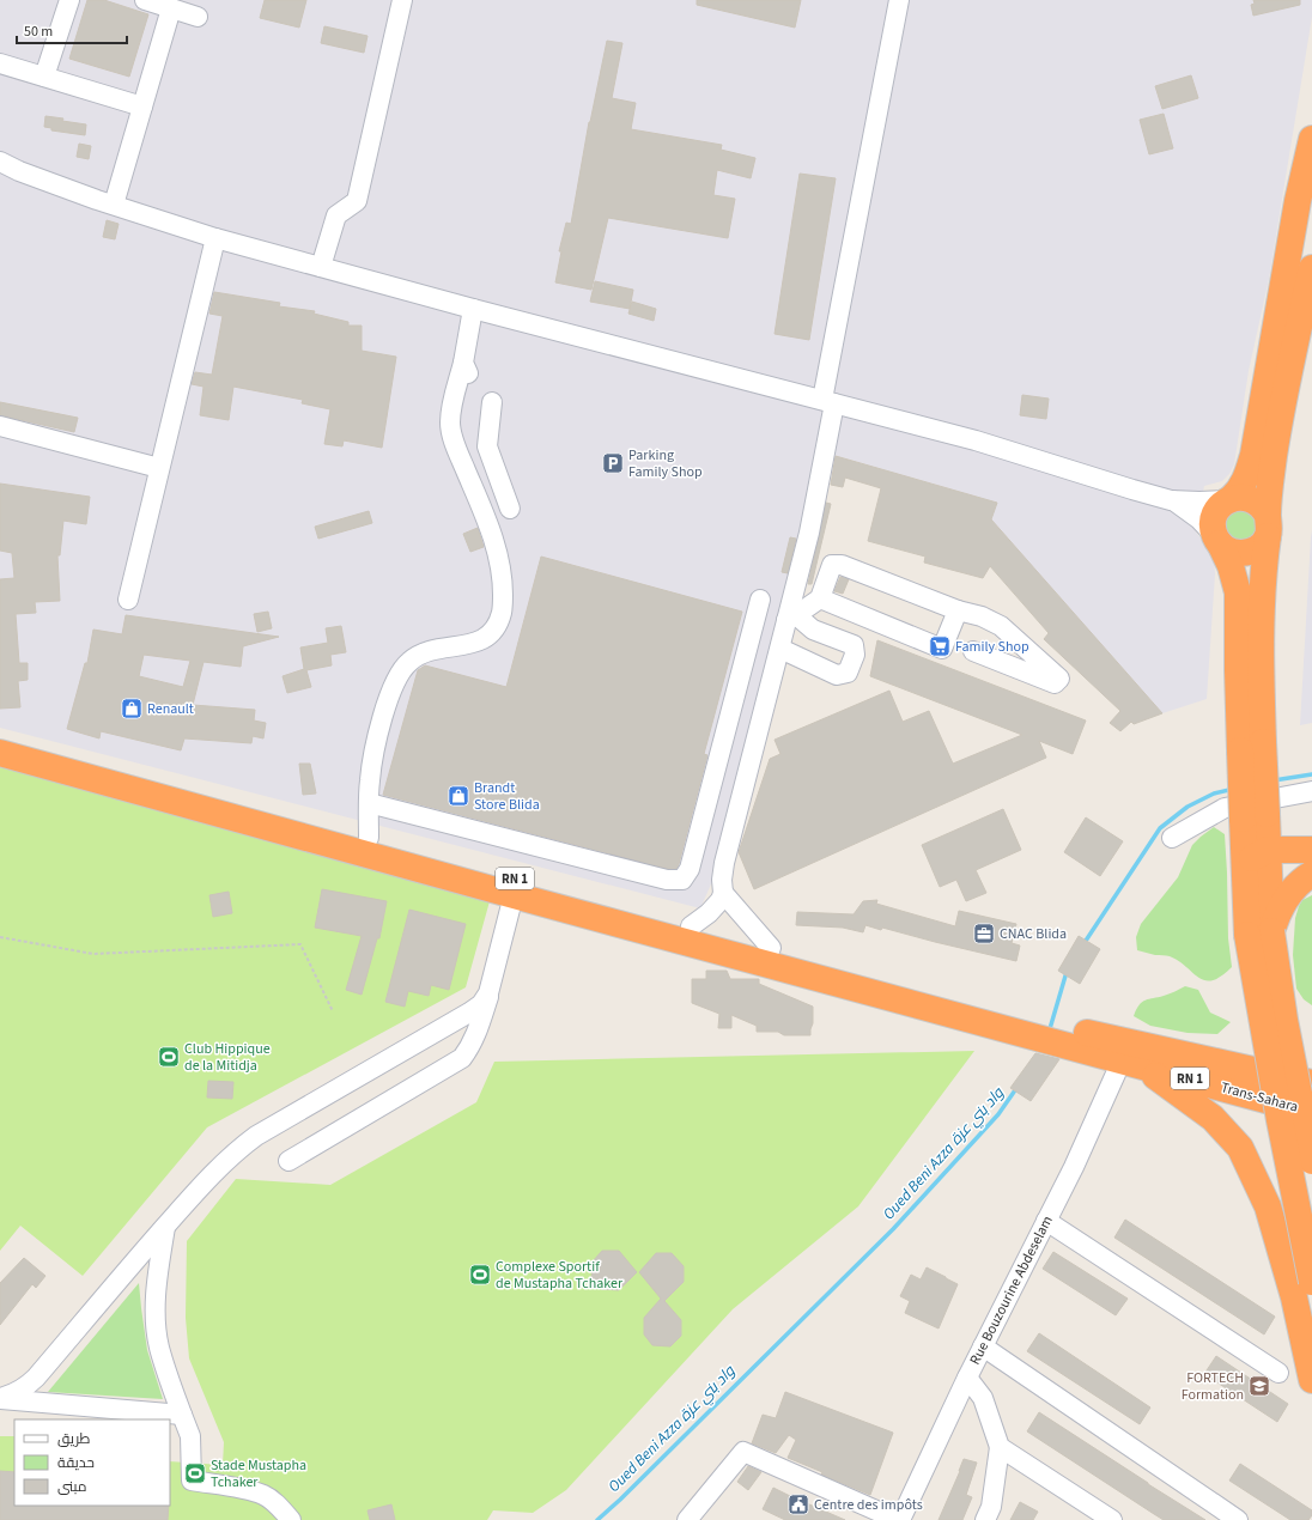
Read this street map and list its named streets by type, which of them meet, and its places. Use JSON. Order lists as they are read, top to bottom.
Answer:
{
  "streets": {
    "highway": ["RN 1", "Trans-Sahara"],
    "street": ["Rue Bouzourine Abdeselam"]
  },
  "crossings": [
    ["RN 1", "Trans-Sahara"],
    ["Trans-Sahara", "Rue Bouzourine Abdeselam"]
  ],
  "water": ["Oued Beni Azza واد بني عزة"],
  "places": {
    "parking": ["Parking Family Shop"],
    "supermarket": ["Family Shop"],
    "shop": ["Renault", "Brandt Store Blida"],
    "office": ["CNAC Blida"],
    "sports": ["Club Hippique de la Mitidja", "Complexe Sportif de Mustapha Tchaker", "Stade Mustapha Tchaker"],
    "school or university": ["FORTECH Formation"],
    "public building": ["Centre des impôts"]
  },
  "legend": ["طريق", "حديقة", "مبنى"],
  "scale_bar": "50 m"
}
